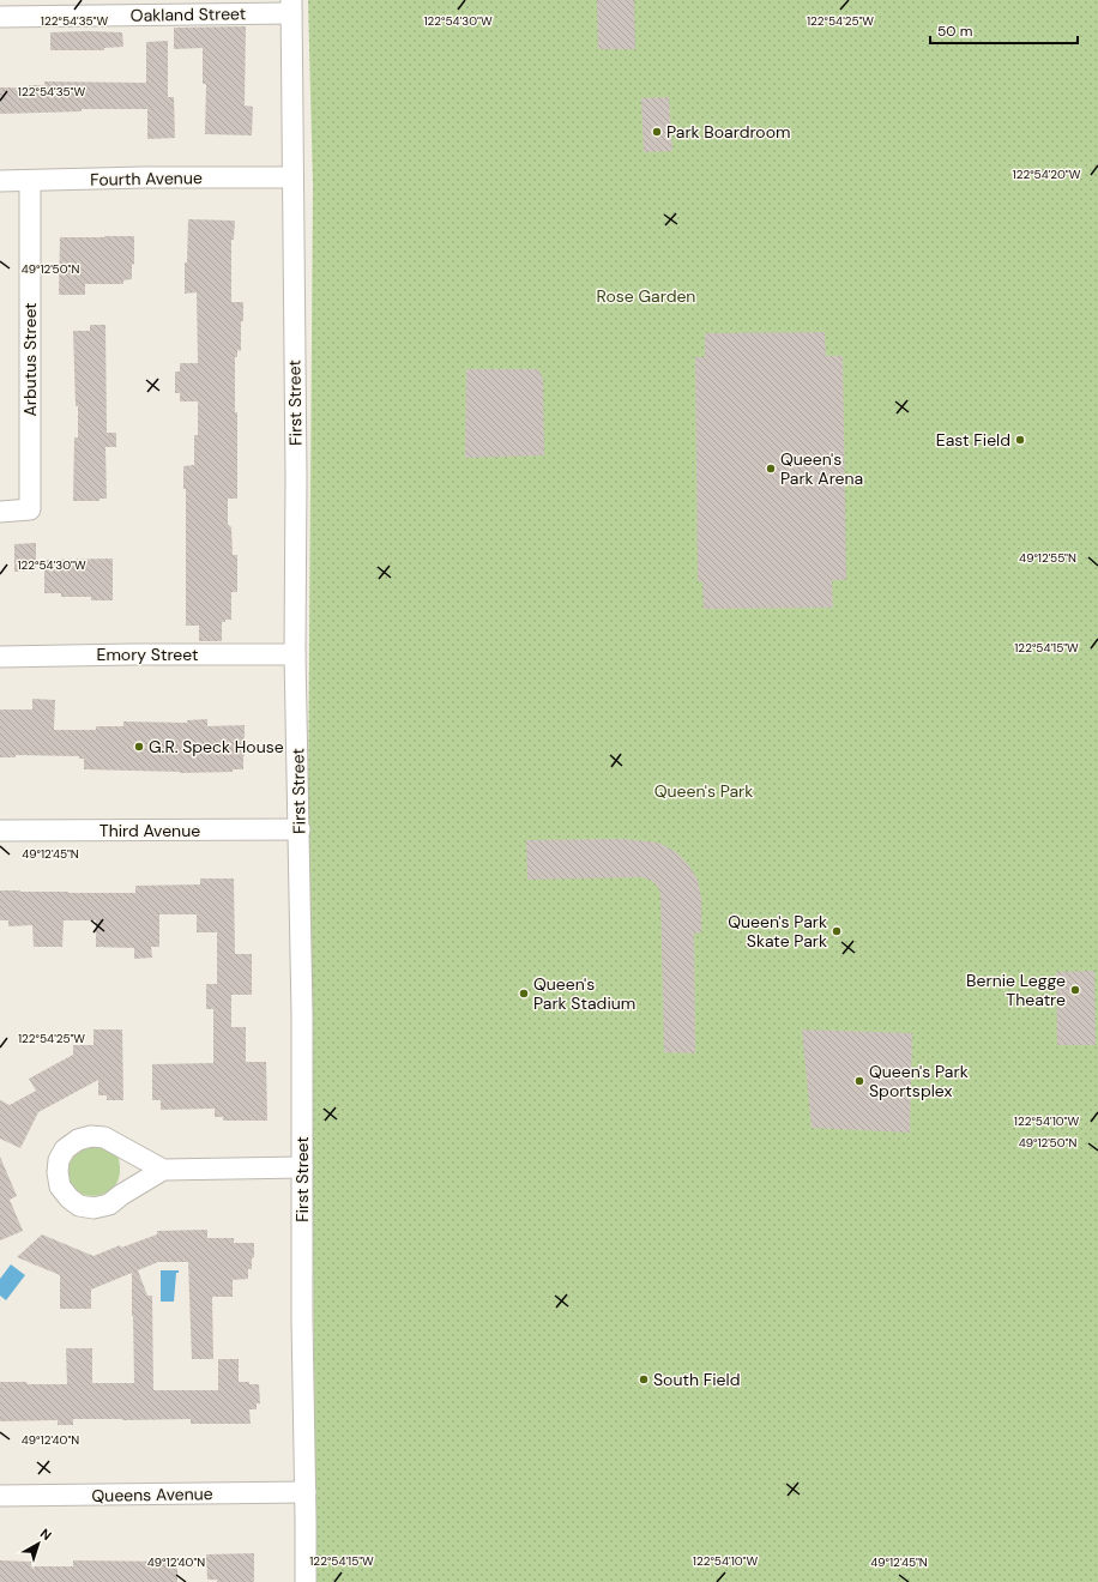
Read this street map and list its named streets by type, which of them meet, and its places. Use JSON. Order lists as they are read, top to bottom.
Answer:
{
  "streets": {
    "street": [
      "Oakland Street",
      "Fourth Avenue",
      "Arbutus Street",
      "First Street",
      "Emory Street",
      "Third Avenue",
      "Queens Avenue"
    ]
  },
  "crossings": [
    ["Oakland Street", "First Street"],
    ["Fourth Avenue", "Arbutus Street"],
    ["Fourth Avenue", "First Street"],
    ["First Street", "Emory Street"],
    ["First Street", "Third Avenue"],
    ["First Street", "Queens Avenue"]
  ],
  "parks": ["Rose Garden", "Queen's Park"],
  "places": [
    "Park Boardroom",
    "East Field",
    "Queen's Park Arena",
    "G.R. Speck House",
    "Queen's Park Skate Park",
    "Bernie Legge Theatre",
    "Queen's Park Stadium",
    "Queen's Park Sportsplex",
    "South Field"
  ],
  "scale_bar": "50 m",
  "north": "top right",
  "coordinates": [
    "122°54'35\"W",
    "122°54'30\"W",
    "122°54'25\"W",
    "122°54'20\"W",
    "49°12'50\"N",
    "49°12'55\"N",
    "122°54'15\"W",
    "49°12'45\"N",
    "122°54'10\"W",
    "49°12'40\"N"
  ]
}
